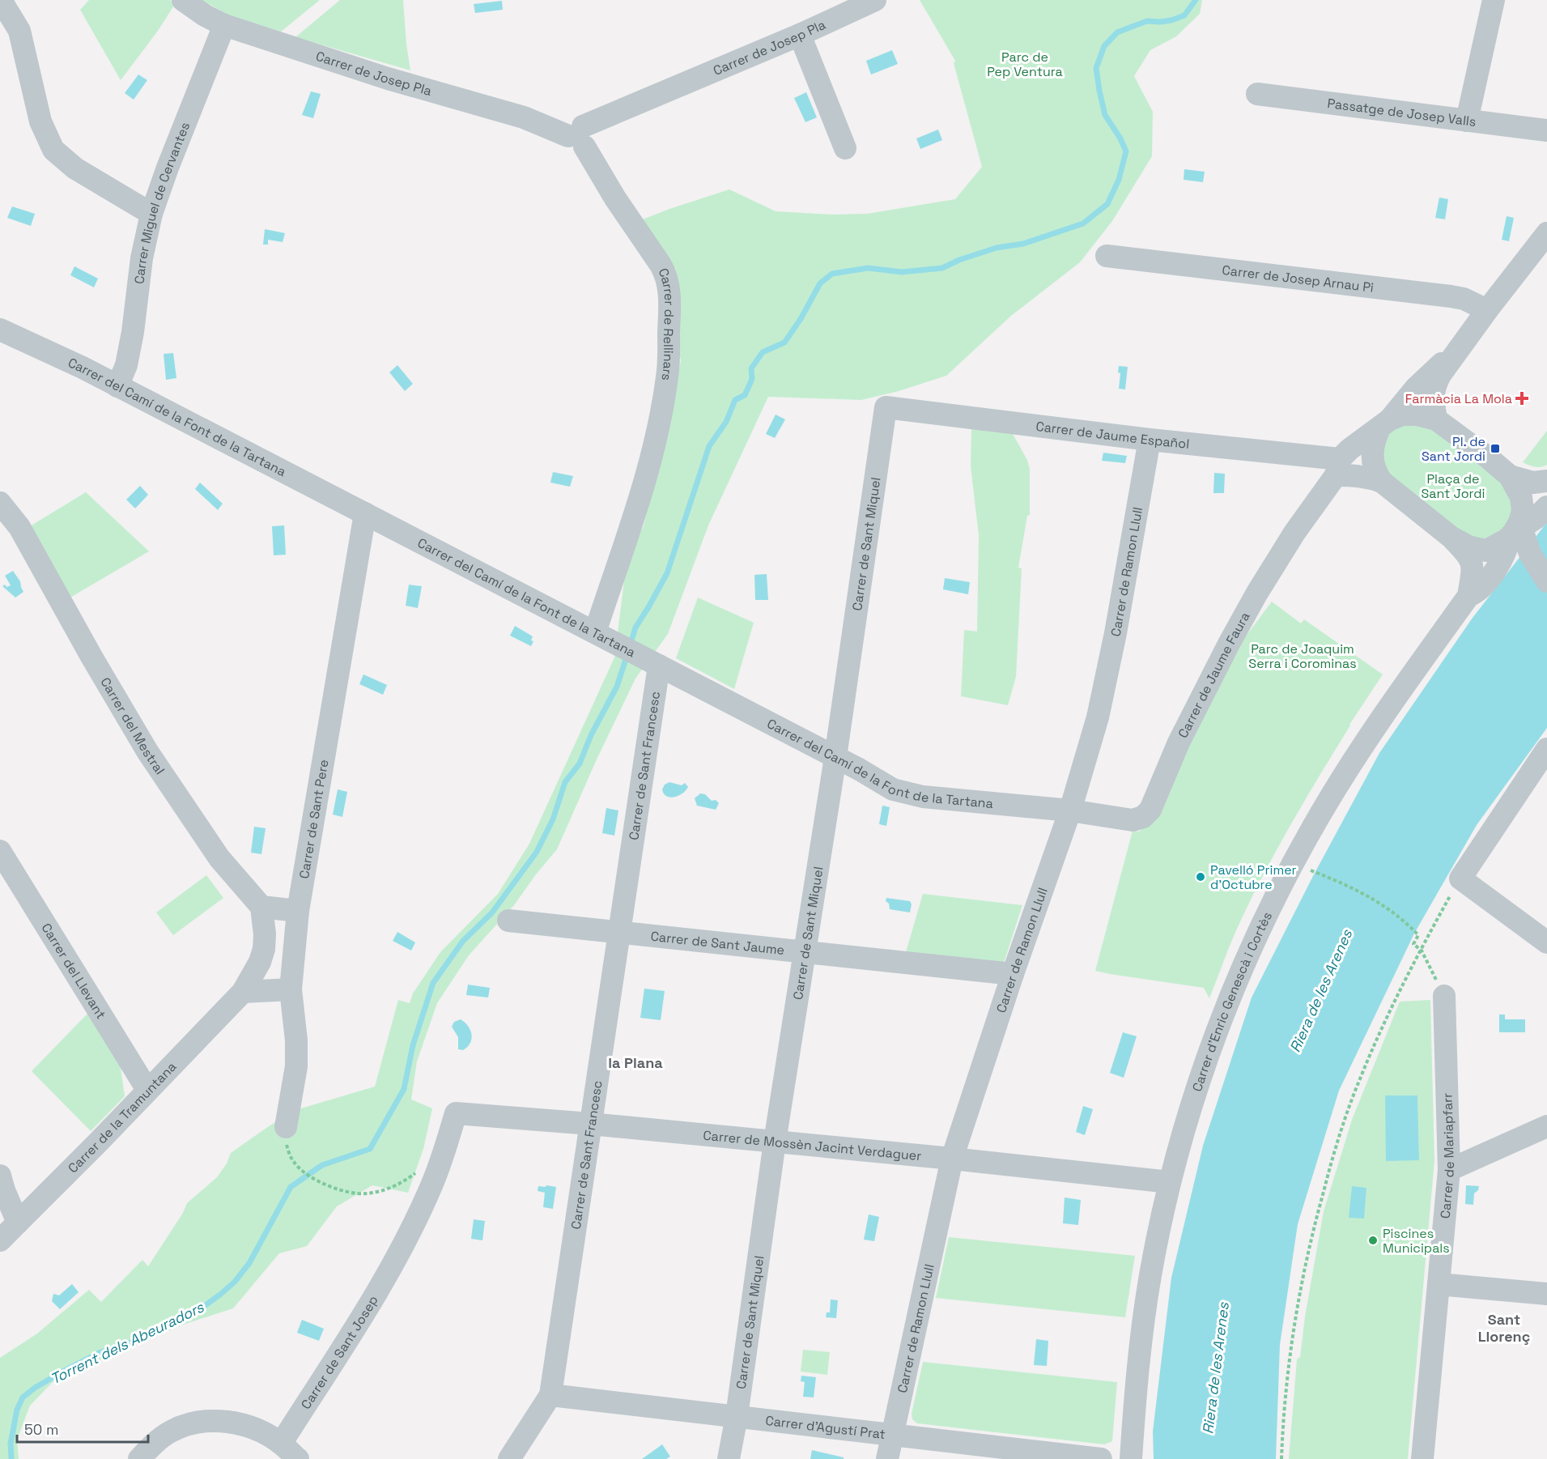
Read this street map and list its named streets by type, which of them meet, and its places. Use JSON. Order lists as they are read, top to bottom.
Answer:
{
  "streets": {
    "street": [
      "Carrer de Josep Pla",
      "Passatge de Josep Valls",
      "Carrer Miguel de Cervantes",
      "Carrer de Josep Arnau Pi",
      "Carrer de Rellinars",
      "Carrer del Camí de la Font de la Tartana",
      "Carrer de Jaume Español",
      "Carrer de Sant Miquel",
      "Carrer de Ramon Llull",
      "Carrer de Jaume Faura",
      "Carrer del Mestral",
      "Carrer de Sant Francesc",
      "Carrer de Sant Pere",
      "Carrer de Sant Jaume",
      "Carrer del Llevant",
      "Carrer d'Enric Genescà i Cortès",
      "Carrer de la Tramuntana",
      "Carrer de Mossèn Jacint Verdaguer",
      "Carrer de Mariapfarr",
      "Carrer de Sant Josep",
      "Carrer d'Agustí Prat"
    ]
  },
  "crossings": [
    ["Carrer de Josep Pla", "Carrer Miguel de Cervantes"],
    ["Carrer de Josep Pla", "Carrer de Rellinars"],
    ["Carrer Miguel de Cervantes", "Carrer del Camí de la Font de la Tartana"],
    ["Carrer de Rellinars", "Carrer del Camí de la Font de la Tartana"],
    ["Carrer del Camí de la Font de la Tartana", "Carrer de Sant Miquel"],
    ["Carrer del Camí de la Font de la Tartana", "Carrer de Ramon Llull"],
    ["Carrer del Camí de la Font de la Tartana", "Carrer de Jaume Faura"],
    ["Carrer del Camí de la Font de la Tartana", "Carrer de Sant Francesc"],
    ["Carrer del Camí de la Font de la Tartana", "Carrer de Sant Pere"],
    ["Carrer de Jaume Español", "Carrer de Sant Miquel"],
    ["Carrer de Jaume Español", "Carrer de Ramon Llull"],
    ["Carrer de Jaume Español", "Carrer de Jaume Faura"],
    ["Carrer de Sant Miquel", "Carrer de Sant Jaume"],
    ["Carrer de Sant Miquel", "Carrer de Mossèn Jacint Verdaguer"],
    ["Carrer de Sant Miquel", "Carrer d'Agustí Prat"],
    ["Carrer de Ramon Llull", "Carrer de Jaume Faura"],
    ["Carrer de Ramon Llull", "Carrer de Sant Jaume"],
    ["Carrer de Ramon Llull", "Carrer de Mossèn Jacint Verdaguer"],
    ["Carrer de Ramon Llull", "Carrer d'Agustí Prat"],
    ["Carrer del Mestral", "Carrer de la Tramuntana"],
    ["Carrer de Sant Francesc", "Carrer de Sant Jaume"],
    ["Carrer de Sant Francesc", "Carrer de Mossèn Jacint Verdaguer"],
    ["Carrer de Sant Francesc", "Carrer d'Agustí Prat"],
    ["Carrer del Llevant", "Carrer de la Tramuntana"],
    ["Carrer d'Enric Genescà i Cortès", "Carrer de Mossèn Jacint Verdaguer"],
    ["Carrer de Mossèn Jacint Verdaguer", "Carrer de Sant Josep"]
  ],
  "districts": ["la Plana", "Sant Llorenç"],
  "water": ["Riera de les Arenes", "Torrent dels Abeuradors"],
  "parks": ["Parc de Pep Ventura", "Plaça de Sant Jordi", "Parc de Joaquim Serra i Corominas"],
  "places": {
    "health": ["Farmàcia La Mola"],
    "transit": ["Pl. de Sant Jordi"],
    "other": ["Pavelló Primer d'Octubre", "Piscines Municipals"]
  },
  "scale_bar": "50 m"
}
